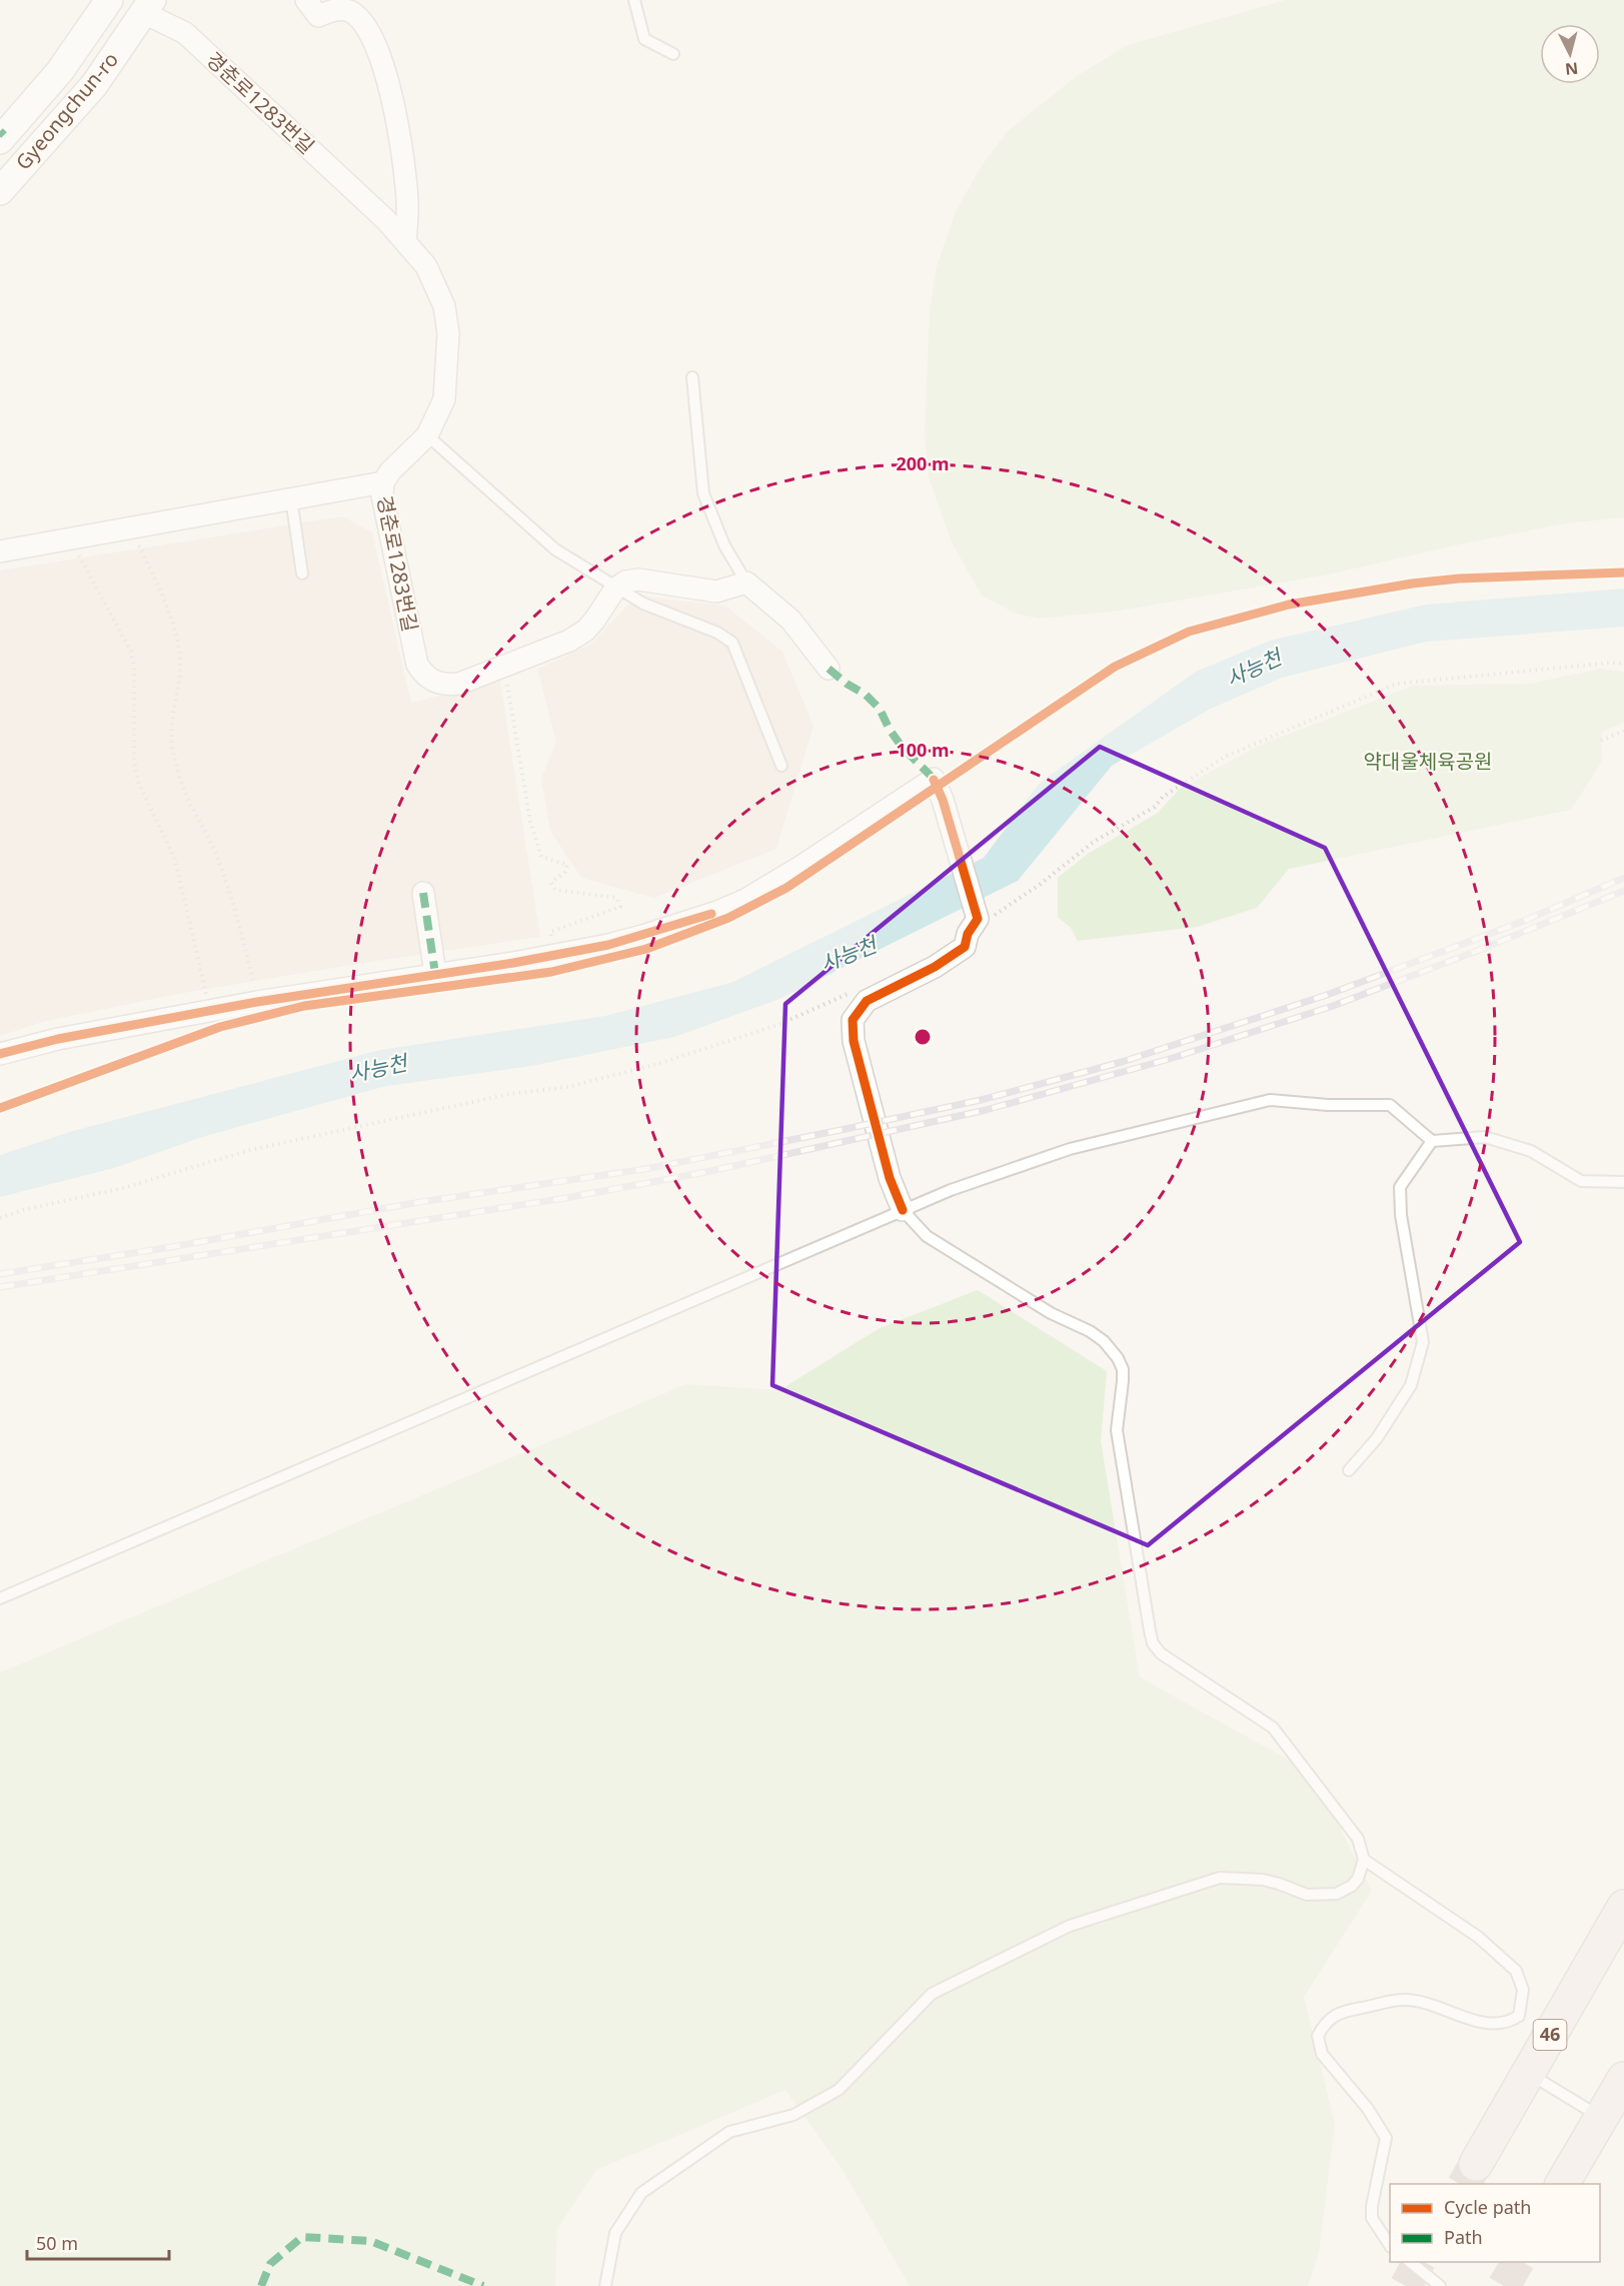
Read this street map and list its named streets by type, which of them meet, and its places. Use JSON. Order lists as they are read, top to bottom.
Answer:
{
  "streets": {
    "highway": ["46"],
    "street": ["경춘로1283번길", "Gyeongchun-ro"]
  },
  "crossings": [
    ["경춘로1283번길", "Gyeongchun-ro"]
  ],
  "water": ["사능천"],
  "parks": ["약대울체육공원"],
  "legend": ["Cycle path", "Path"],
  "scale_bar": "50 m",
  "north": "bottom",
  "rings": ["200 m", "100 m"]
}
